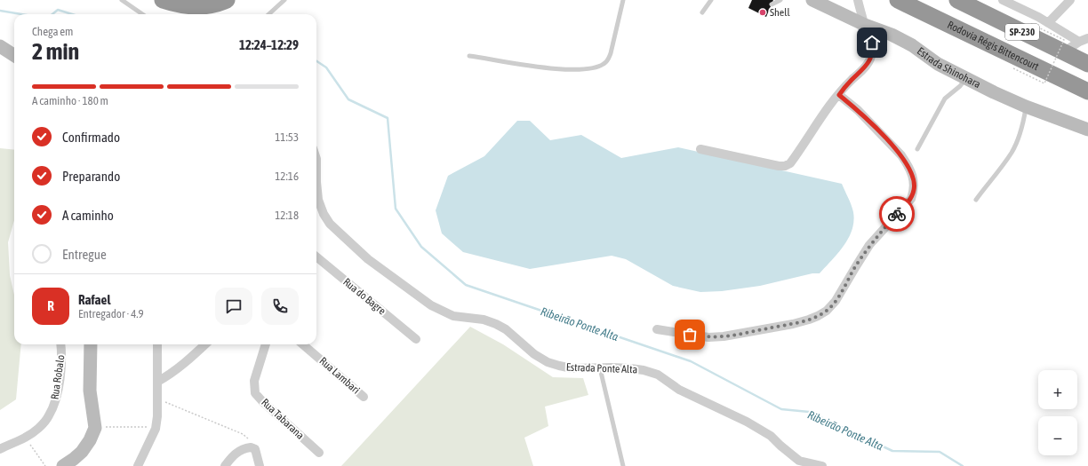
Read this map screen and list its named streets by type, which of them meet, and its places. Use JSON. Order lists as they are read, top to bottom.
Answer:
{
  "streets": {
    "highway": ["SP-230", "Rodovia Régis Bittencourt"],
    "street": [
      "Estrada Shinohara",
      "Rua do Bagre",
      "Estrada Ponte Alta",
      "Rua Lambari",
      "Rua Robalo",
      "Rua Tabarana"
    ]
  },
  "water": ["Ribeirão Ponte Alta"],
  "places": ["Shell"],
  "page": {
    "heading": ["2 min", "Chega em", "12:24–12:29"],
    "panel": ["Rafael", "Entregador · 4.9"],
    "bar": "A caminho · 180 m",
    "list": [
      ["Confirmado", "11:53"],
      ["Preparando", "12:16"],
      ["A caminho", "12:18"],
      "Entregue"
    ],
    "round": "R",
    "map_buttons": ["+", "−"]
  }
}
